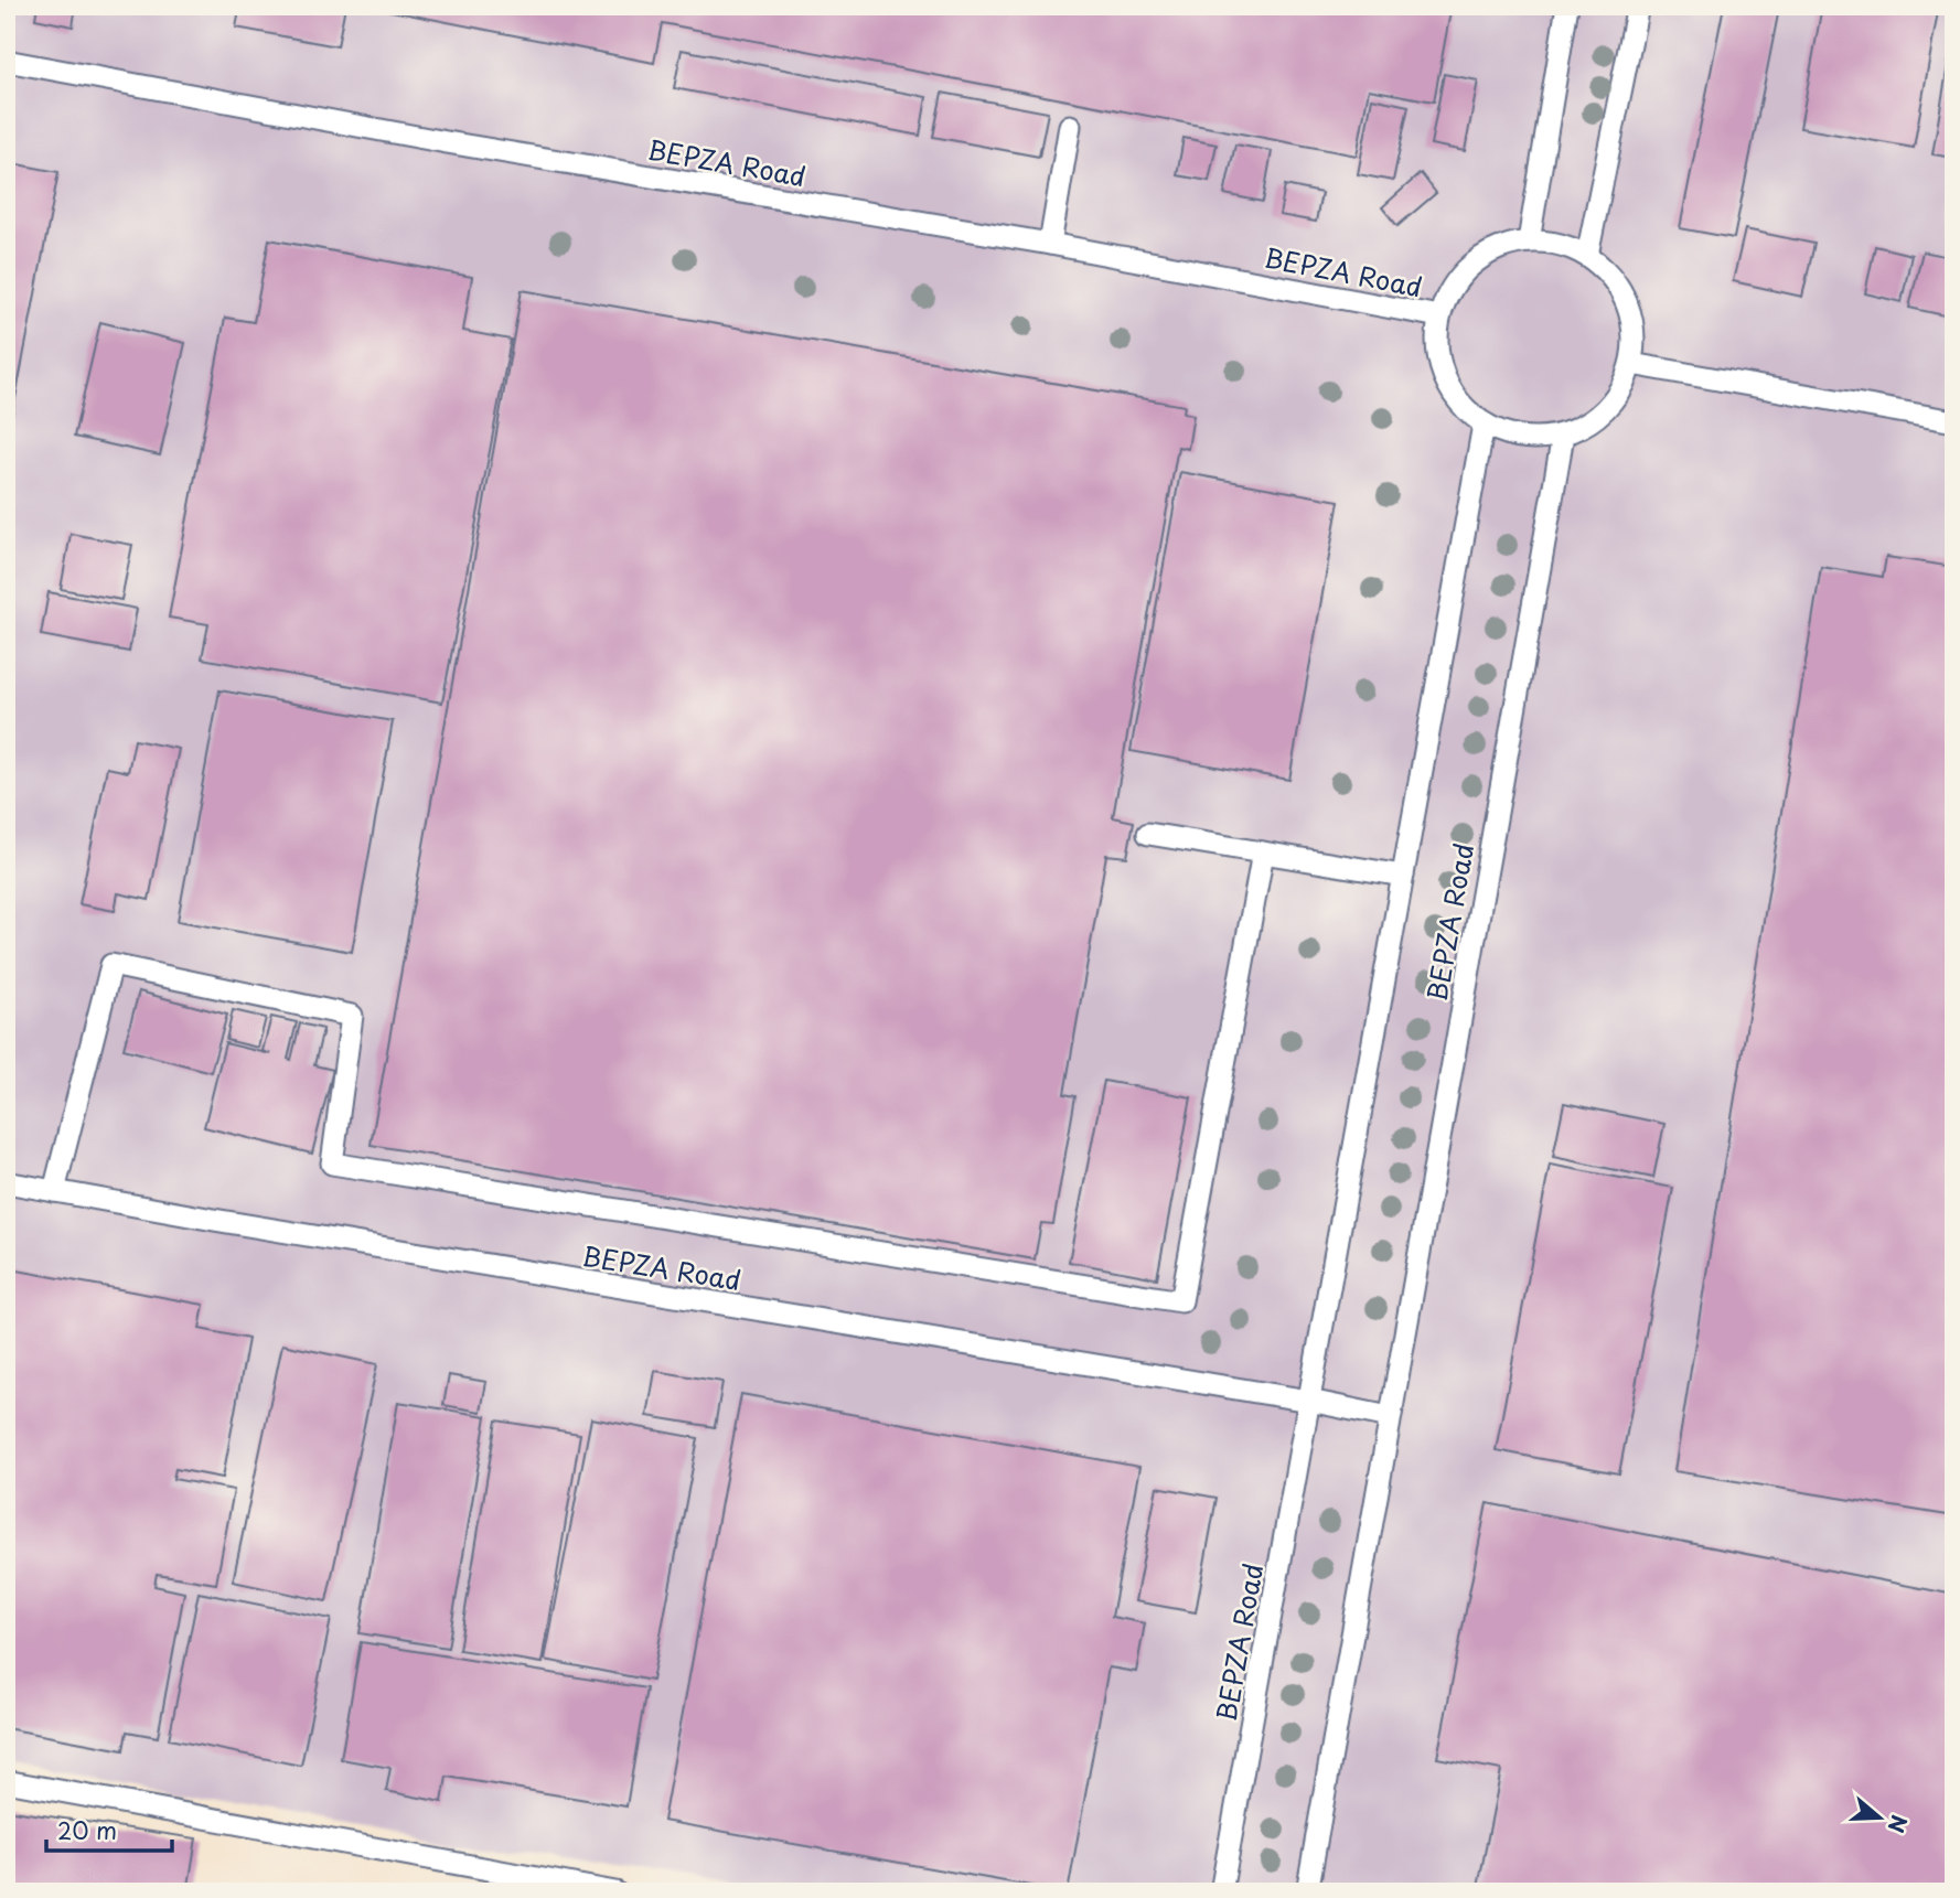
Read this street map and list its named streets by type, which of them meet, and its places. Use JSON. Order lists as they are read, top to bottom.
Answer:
{
  "streets": {
    "lane": ["BEPZA Road"]
  },
  "scale_bar": "20 m",
  "north": "right"
}
